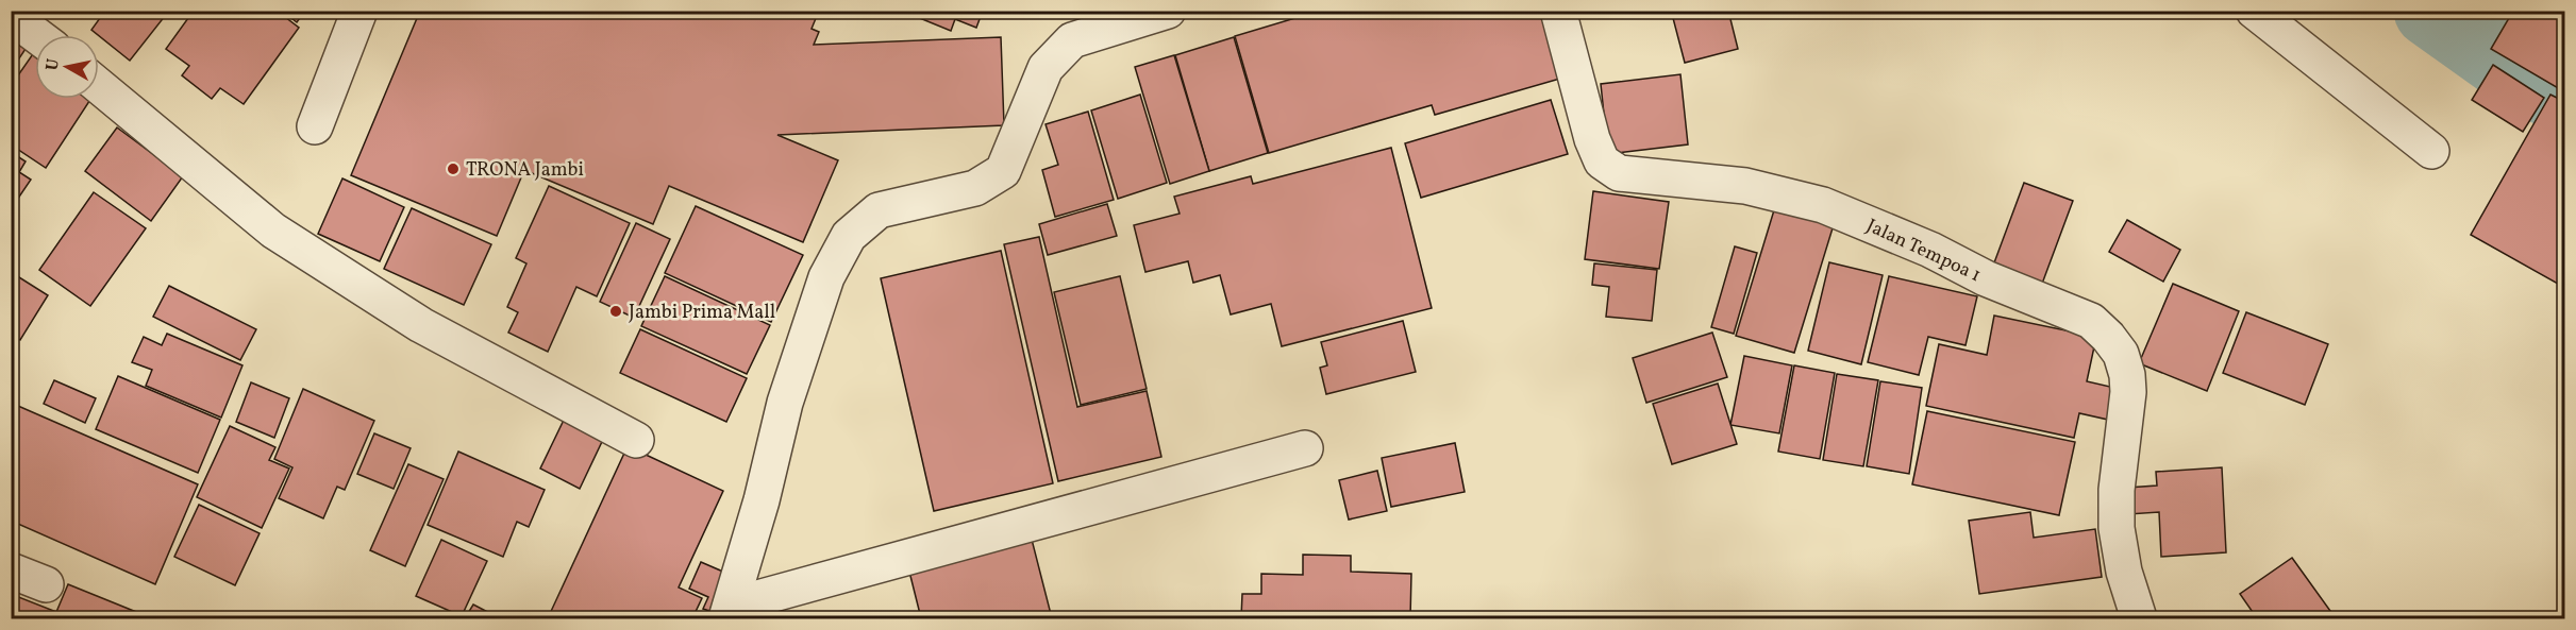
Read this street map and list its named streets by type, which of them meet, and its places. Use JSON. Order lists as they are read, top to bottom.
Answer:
{
  "streets": {
    "street": ["Jalan Tempoa 1"]
  },
  "places": ["TRONA Jambi", "Jambi Prima Mall"],
  "north": "left"
}
